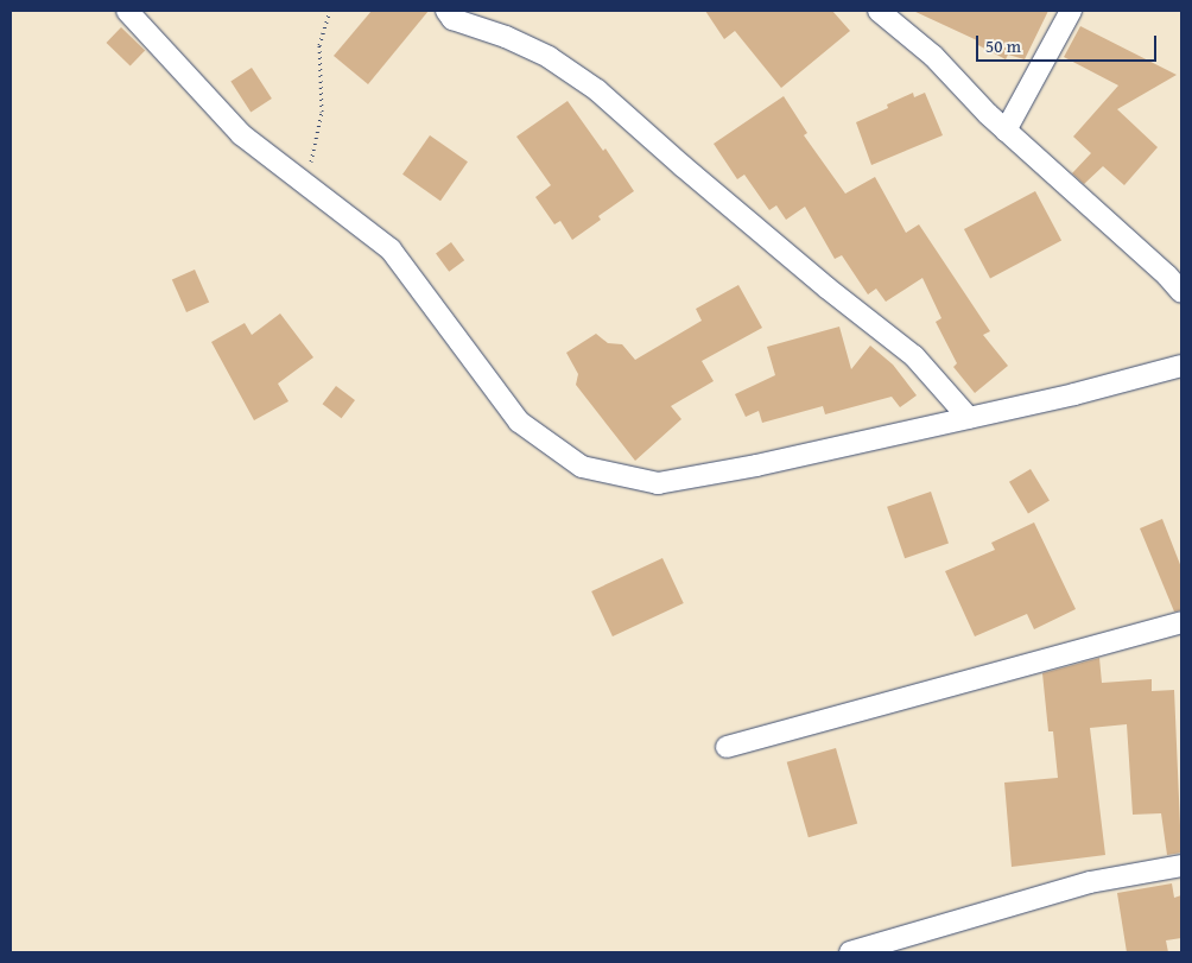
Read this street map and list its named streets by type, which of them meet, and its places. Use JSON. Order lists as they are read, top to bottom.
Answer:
{
  "scale_bar": "50 m"
}
